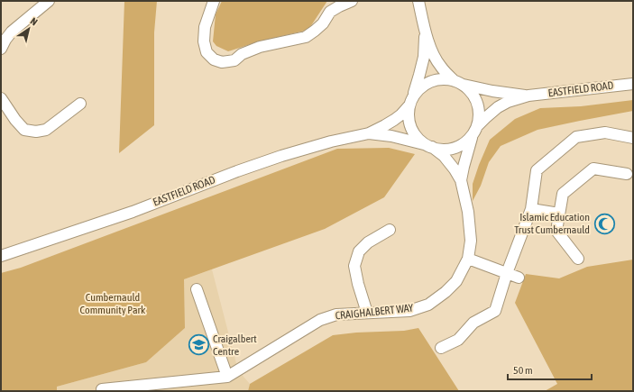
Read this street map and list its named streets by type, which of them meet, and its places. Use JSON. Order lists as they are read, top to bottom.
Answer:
{
  "streets": {
    "street": ["EASTFIELD ROAD", "CRAIGHALBERT WAY"]
  },
  "crossings": [
    ["EASTFIELD ROAD", "CRAIGHALBERT WAY"]
  ],
  "parks": ["Cumbernauld Community Park"],
  "places": {
    "mosque": ["Islamic Education Trust Cumbernauld"],
    "school or university": ["Craigalbert Centre"]
  },
  "scale_bar": "50 m",
  "north": "top right"
}
